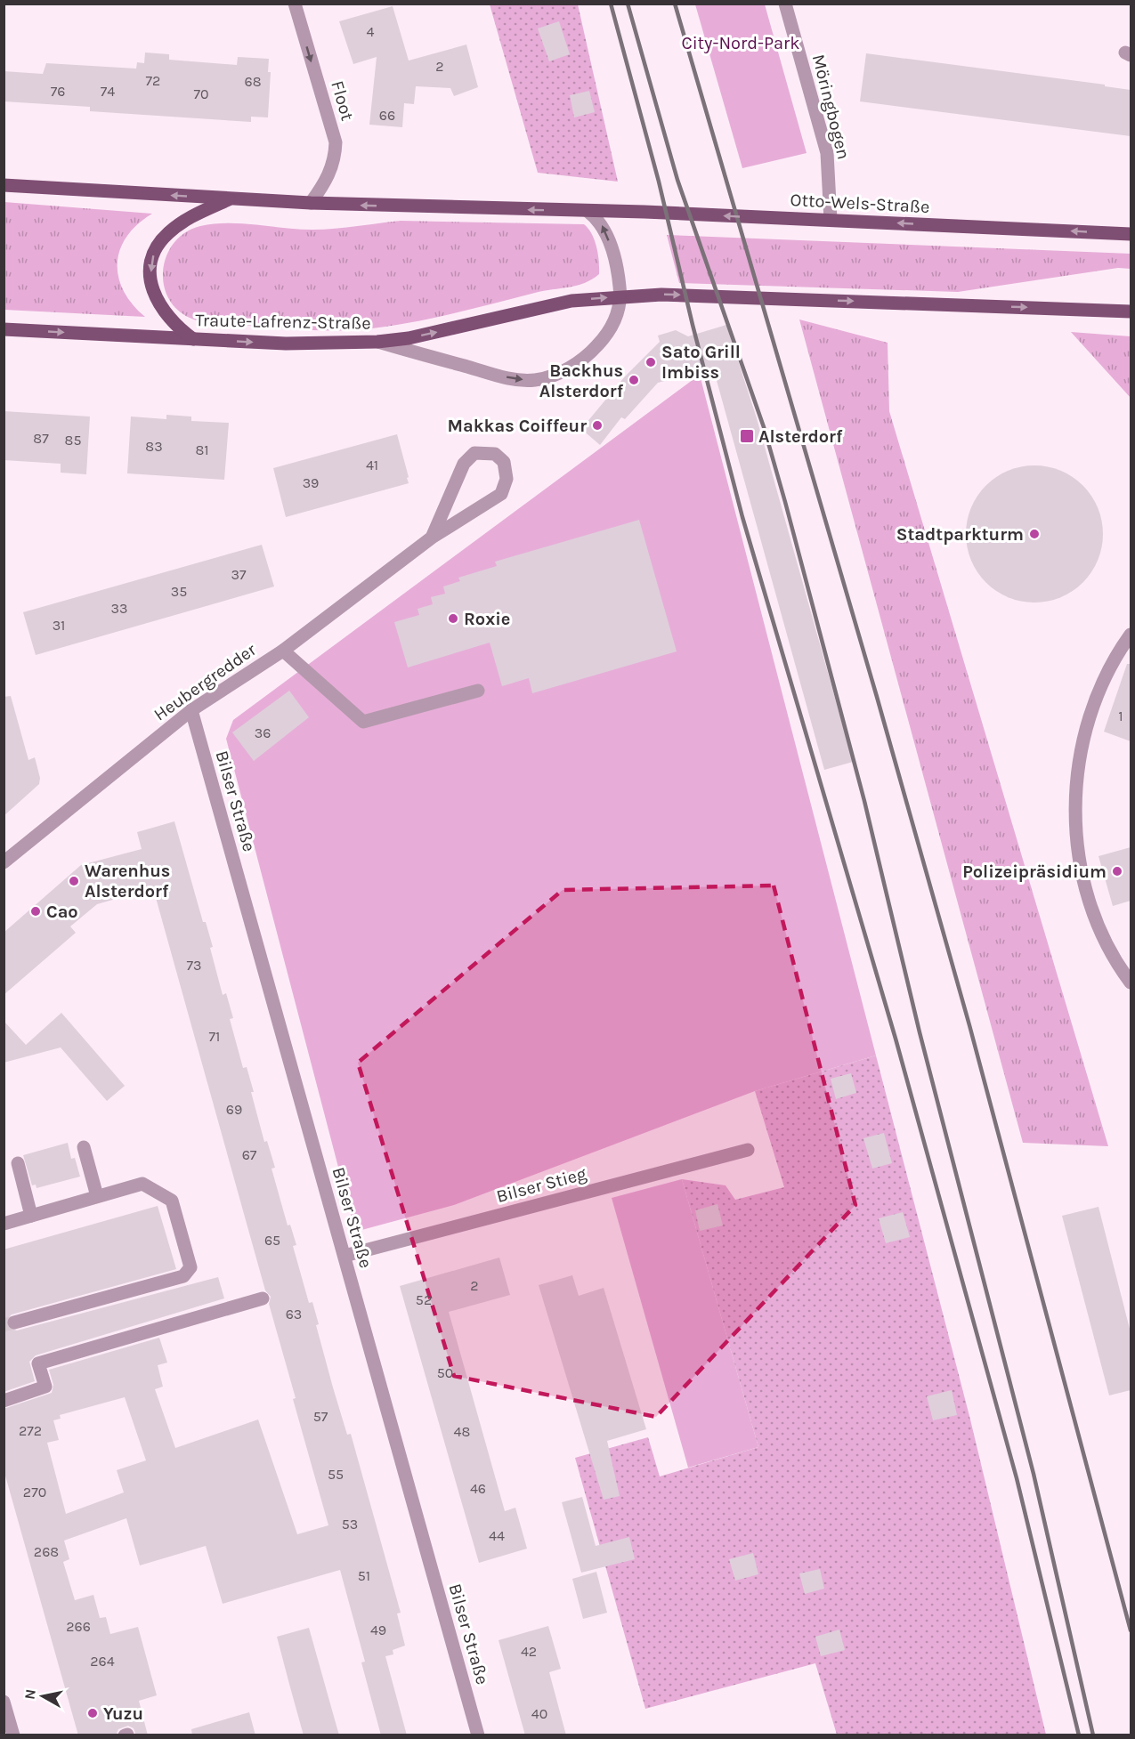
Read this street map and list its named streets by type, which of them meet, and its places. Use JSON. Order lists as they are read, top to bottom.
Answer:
{
  "streets": {
    "main road": ["Otto-Wels-Straße", "Traute-Lafrenz-Straße"],
    "street": [
      "Floot",
      "Möringbogen",
      "Heubergredder",
      "Bilser Straße",
      "Bilser Stieg"
    ]
  },
  "crossings": [
    ["Möringbogen", "Otto-Wels-Straße"],
    ["Heubergredder", "Bilser Straße"],
    ["Bilser Straße", "Bilser Stieg"]
  ],
  "one_way": ["Floot", "Traute-Lafrenz-Straße"],
  "parks": ["City-Nord-Park"],
  "places": {
    "other": [
      "Sato Grill Imbiss",
      "Backhus Alsterdorf",
      "Makkas Coiffeur",
      "Stadtparkturm",
      "Roxie",
      "Polizeipräsidium",
      "Warenhus Alsterdorf",
      "Cao",
      "Yuzu"
    ],
    "transit": ["Alsterdorf"]
  },
  "house_numbers": [
    "4",
    "2",
    "72",
    "68",
    "76",
    "74",
    "70",
    "66",
    "87",
    "85",
    "83",
    "81",
    "41",
    "39",
    "37",
    "35",
    "33",
    "31",
    "1",
    "36",
    "73",
    "71",
    "69",
    "67",
    "65",
    "2",
    "52",
    "63",
    "50",
    "57",
    "272",
    "48",
    "55",
    "46",
    "270",
    "53",
    "44",
    "268",
    "51",
    "266",
    "49",
    "42",
    "264",
    "40"
  ],
  "north": "left"
}
